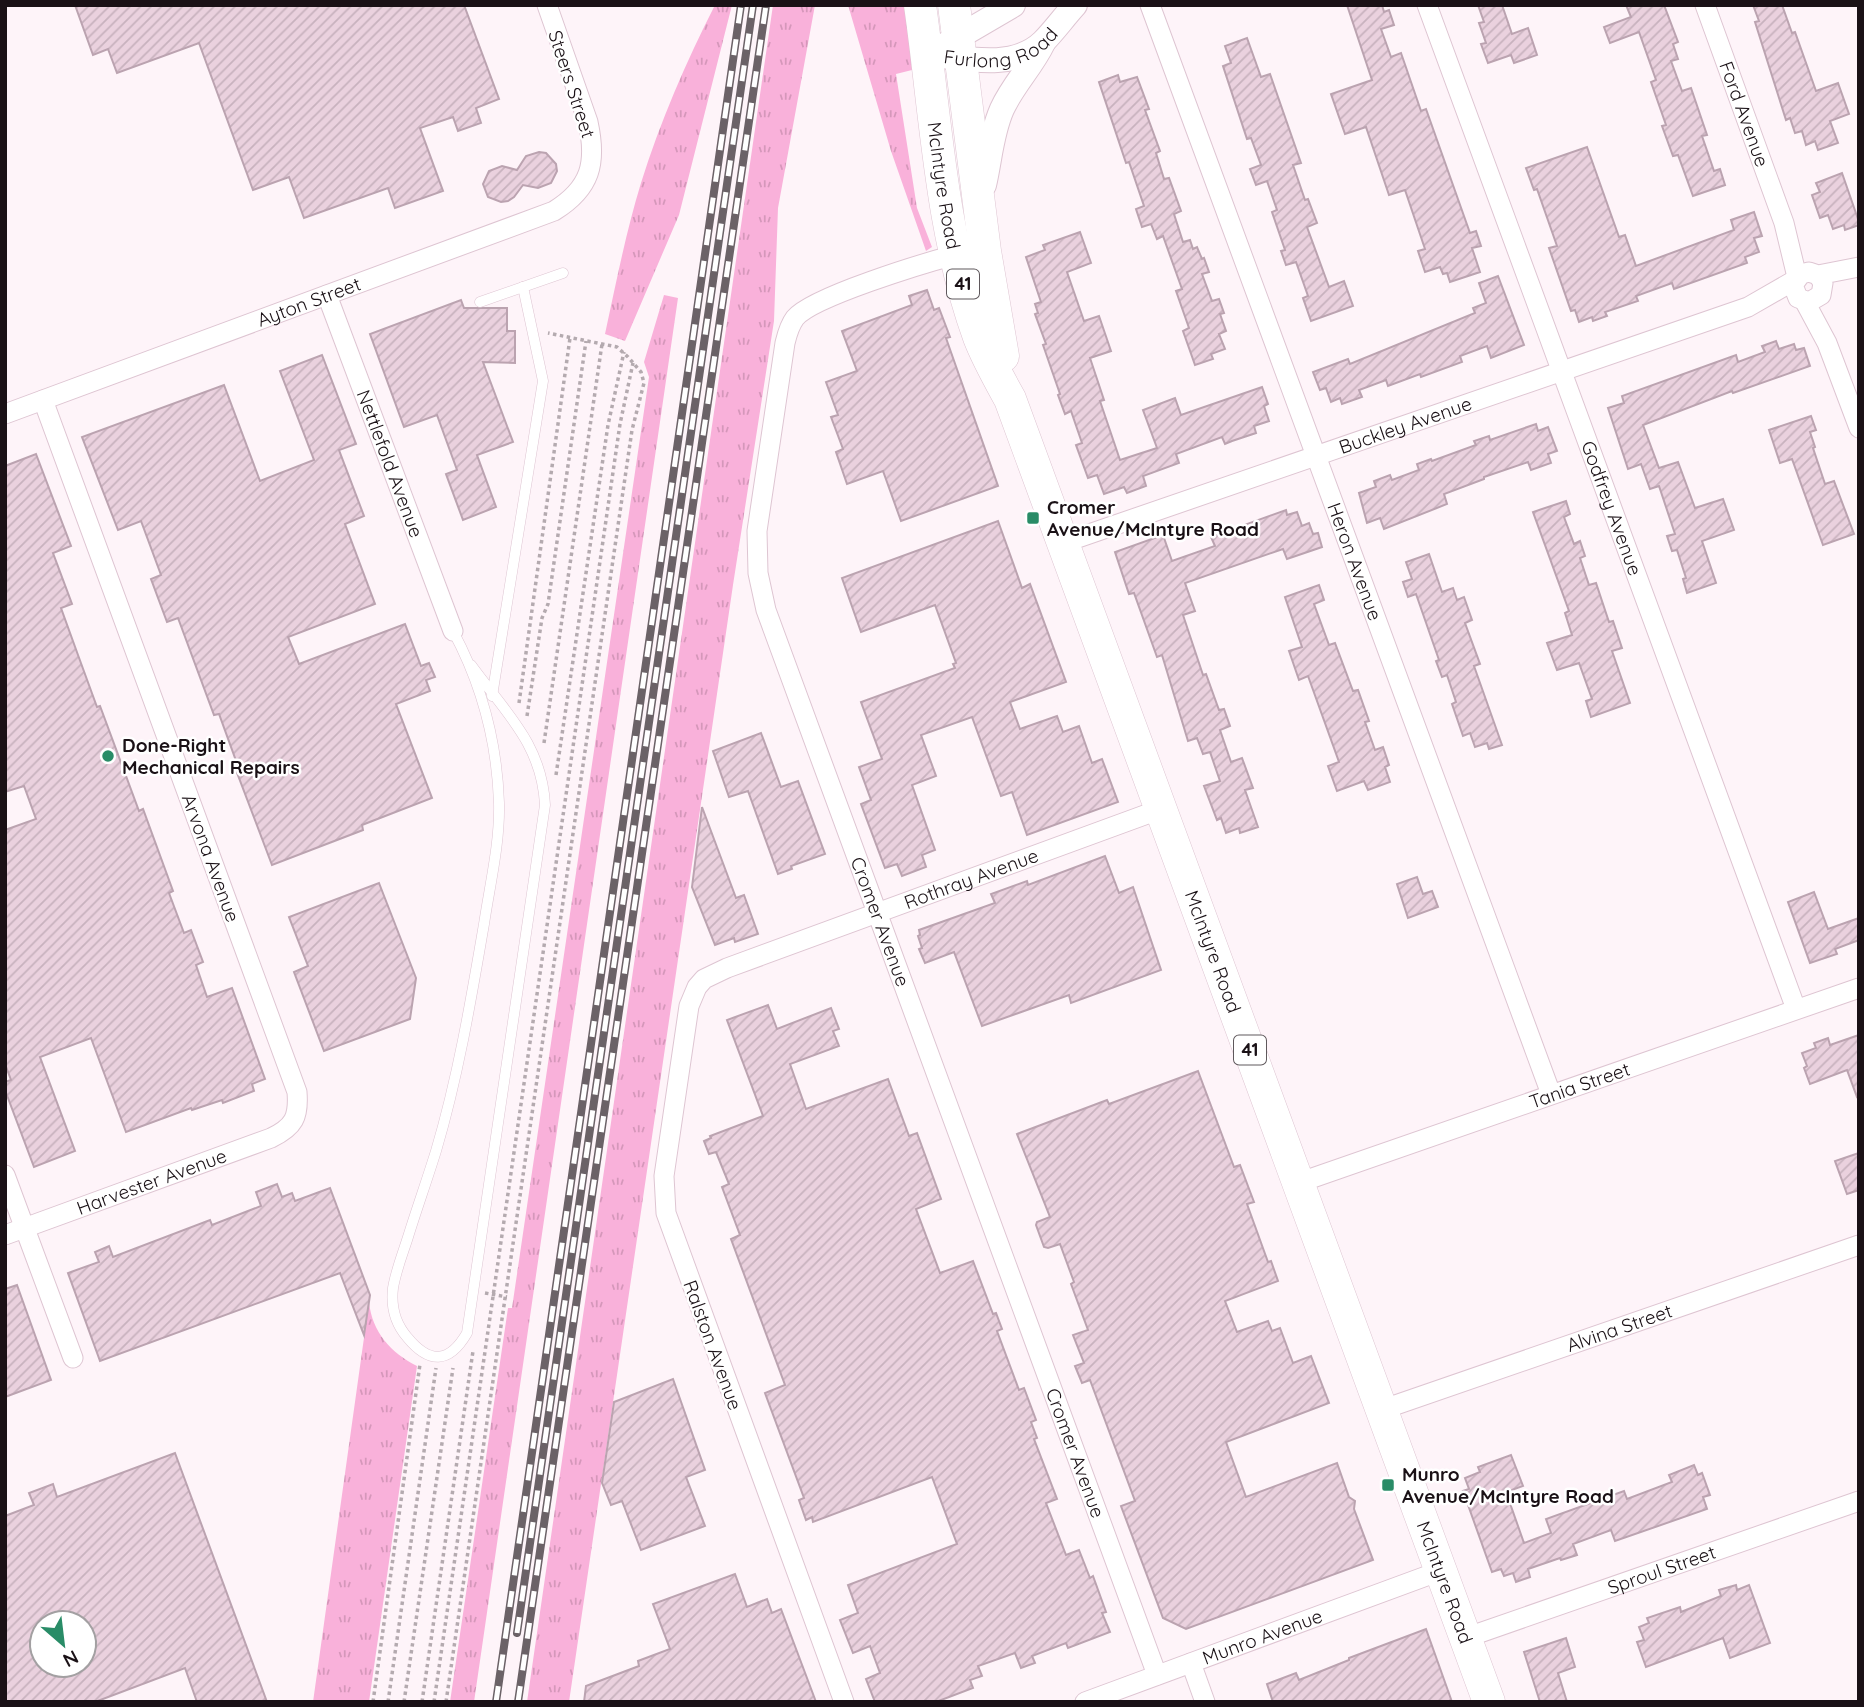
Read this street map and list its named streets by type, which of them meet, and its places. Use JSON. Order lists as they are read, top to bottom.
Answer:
{
  "streets": {
    "main road": ["McIntyre Road", "41"],
    "street": [
      "Furlong Road",
      "Steers Street",
      "Ford Avenue",
      "Ayton Street",
      "Buckley Avenue",
      "Nettlefold Avenue",
      "Godfrey Avenue",
      "Heron Avenue",
      "Arvona Avenue",
      "Rothray Avenue",
      "Cromer Avenue",
      "Tania Street",
      "Harvester Avenue",
      "Alvina Street",
      "Ralston Avenue",
      "Sproul Street",
      "Munro Avenue"
    ]
  },
  "crossings": [
    ["Furlong Road", "McIntyre Road"],
    ["Steers Street", "Ayton Street"],
    ["Ford Avenue", "Buckley Avenue"],
    ["McIntyre Road", "Buckley Avenue"],
    ["McIntyre Road", "Rothray Avenue"],
    ["McIntyre Road", "Cromer Avenue"],
    ["McIntyre Road", "Tania Street"],
    ["McIntyre Road", "Alvina Street"],
    ["McIntyre Road", "Sproul Street"],
    ["McIntyre Road", "Munro Avenue"],
    ["Ayton Street", "Nettlefold Avenue"],
    ["Ayton Street", "Arvona Avenue"],
    ["Buckley Avenue", "Godfrey Avenue"],
    ["Buckley Avenue", "Heron Avenue"],
    ["Godfrey Avenue", "Tania Street"],
    ["Heron Avenue", "Tania Street"],
    ["Arvona Avenue", "Harvester Avenue"],
    ["Rothray Avenue", "Cromer Avenue"],
    ["Rothray Avenue", "Ralston Avenue"],
    ["Cromer Avenue", "Munro Avenue"]
  ],
  "places": {
    "transit": ["Cromer Avenue/McIntyre Road", "Munro Avenue/McIntyre Road"],
    "other": ["Done-Right Mechanical Repairs"]
  },
  "north": "bottom right"
}
